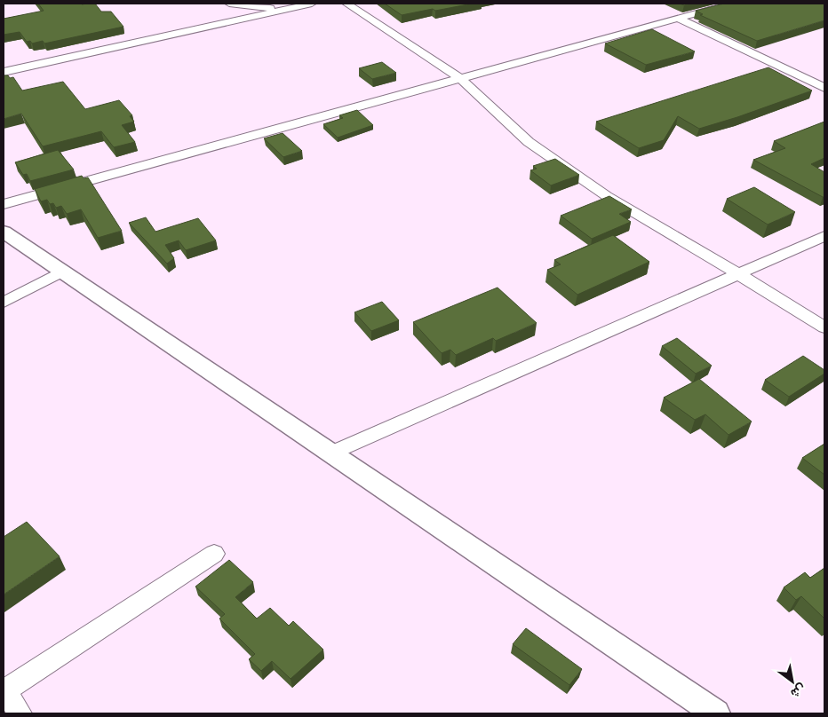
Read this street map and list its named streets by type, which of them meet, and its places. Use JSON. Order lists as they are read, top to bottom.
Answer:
{
  "north": "bottom right"
}
